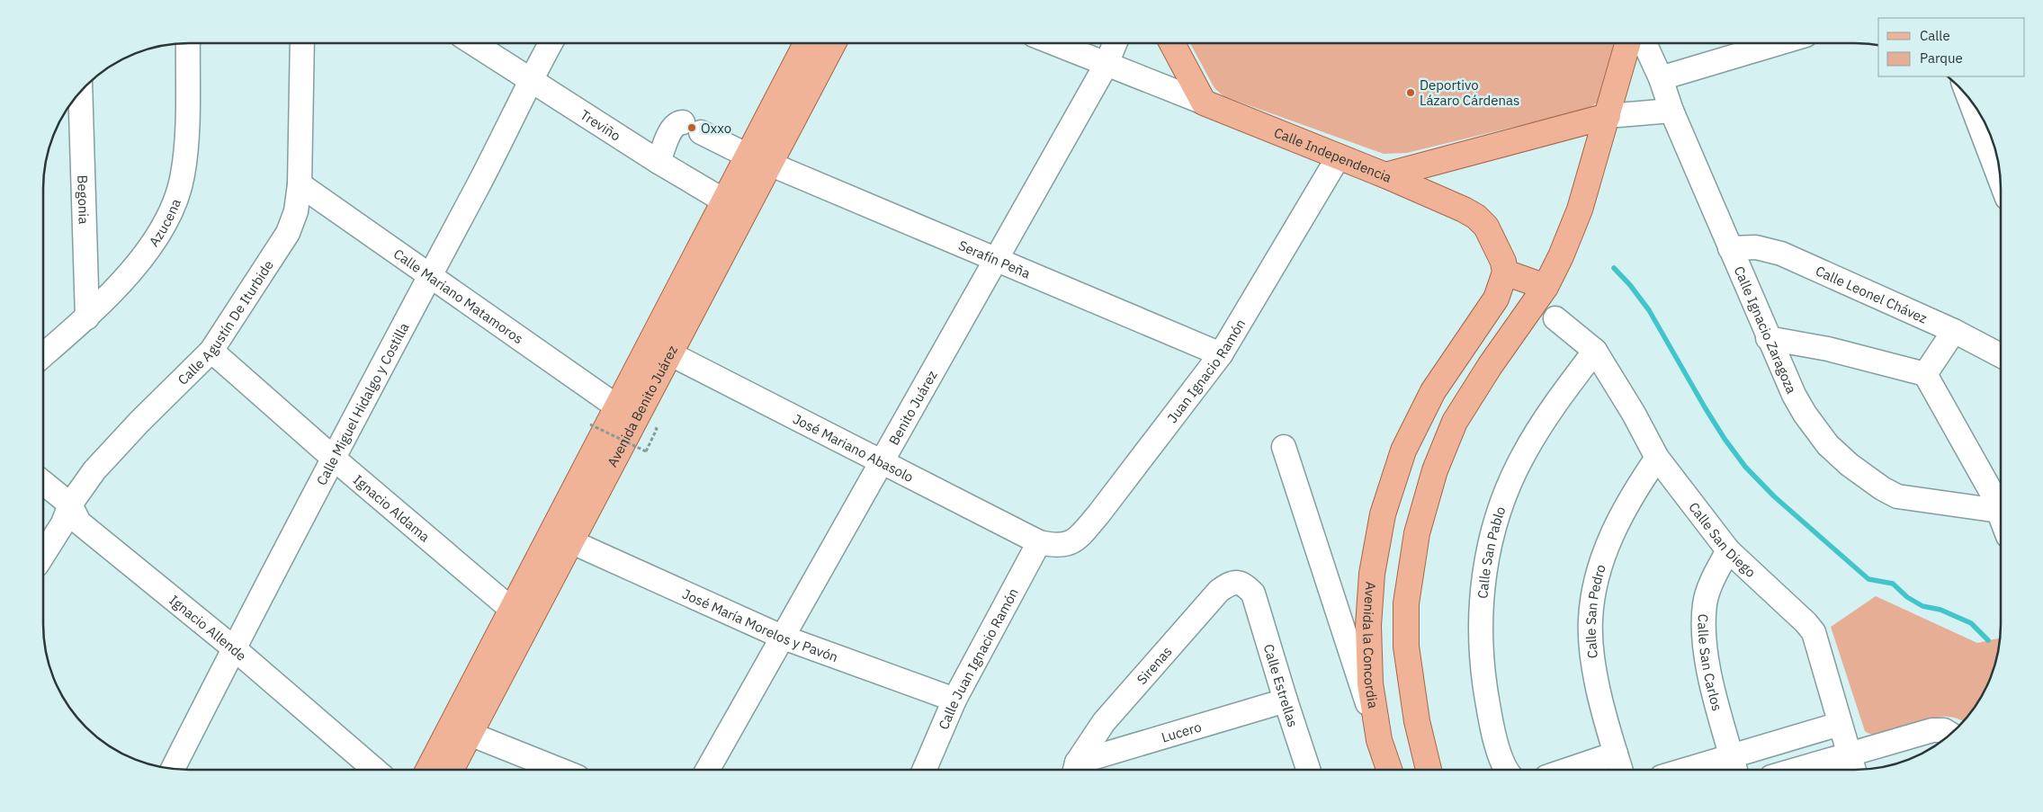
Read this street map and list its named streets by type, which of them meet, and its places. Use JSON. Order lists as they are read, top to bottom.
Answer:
{
  "streets": {
    "main road": ["Calle Independencia", "Avenida Benito Juárez", "Avenida la Concordia"],
    "street": [
      "Treviño",
      "Begonia",
      "Azucena",
      "Serafín Peña",
      "Calle Leonel Chávez",
      "Calle Mariano Matamoros",
      "Calle Agustín De Iturbide",
      "Calle Ignacio Zaragoza",
      "Juan Ignacio Ramón",
      "Calle Miguel Hidalgo y Costilla",
      "Benito Juárez",
      "José Mariano Abasolo",
      "Ignacio Aldama",
      "Calle San Diego",
      "Calle San Pablo",
      "Calle San Pedro",
      "José María Morelos y Pavón",
      "Ignacio Allende",
      "Calle Juan Ignacio Ramón",
      "Calle San Carlos",
      "Sirenas",
      "Calle Estrellas",
      "Lucero"
    ]
  },
  "crossings": [
    ["Treviño", "Serafín Peña"],
    ["Treviño", "Calle Miguel Hidalgo y Costilla"],
    ["Treviño", "Avenida Benito Juárez"],
    ["Calle Independencia", "Calle Ignacio Zaragoza"],
    ["Calle Independencia", "Juan Ignacio Ramón"],
    ["Calle Independencia", "Benito Juárez"],
    ["Begonia", "Azucena"],
    ["Serafín Peña", "Juan Ignacio Ramón"],
    ["Serafín Peña", "Avenida Benito Juárez"],
    ["Serafín Peña", "Benito Juárez"],
    ["Calle Leonel Chávez", "Calle Ignacio Zaragoza"],
    ["Calle Mariano Matamoros", "Calle Agustín De Iturbide"],
    ["Calle Mariano Matamoros", "Calle Miguel Hidalgo y Costilla"],
    ["Calle Mariano Matamoros", "Avenida Benito Juárez"],
    ["Calle Agustín De Iturbide", "Ignacio Aldama"],
    ["Calle Agustín De Iturbide", "Ignacio Allende"],
    ["Juan Ignacio Ramón", "José Mariano Abasolo"],
    ["Juan Ignacio Ramón", "Calle Juan Ignacio Ramón"],
    ["Calle Miguel Hidalgo y Costilla", "Ignacio Aldama"],
    ["Calle Miguel Hidalgo y Costilla", "Ignacio Allende"],
    ["Avenida Benito Juárez", "José Mariano Abasolo"],
    ["Avenida Benito Juárez", "Ignacio Aldama"],
    ["Avenida Benito Juárez", "José María Morelos y Pavón"],
    ["Benito Juárez", "José Mariano Abasolo"],
    ["Benito Juárez", "José María Morelos y Pavón"],
    ["José Mariano Abasolo", "Calle Juan Ignacio Ramón"],
    ["Calle San Diego", "Calle San Pablo"],
    ["Calle San Diego", "Calle San Pedro"],
    ["Calle San Diego", "Calle San Carlos"],
    ["José María Morelos y Pavón", "Calle Juan Ignacio Ramón"],
    ["Sirenas", "Calle Estrellas"],
    ["Calle Estrellas", "Lucero"]
  ],
  "places": ["Deportivo Lázaro Cárdenas", "Oxxo"],
  "legend": ["Calle", "Parque"]
}
